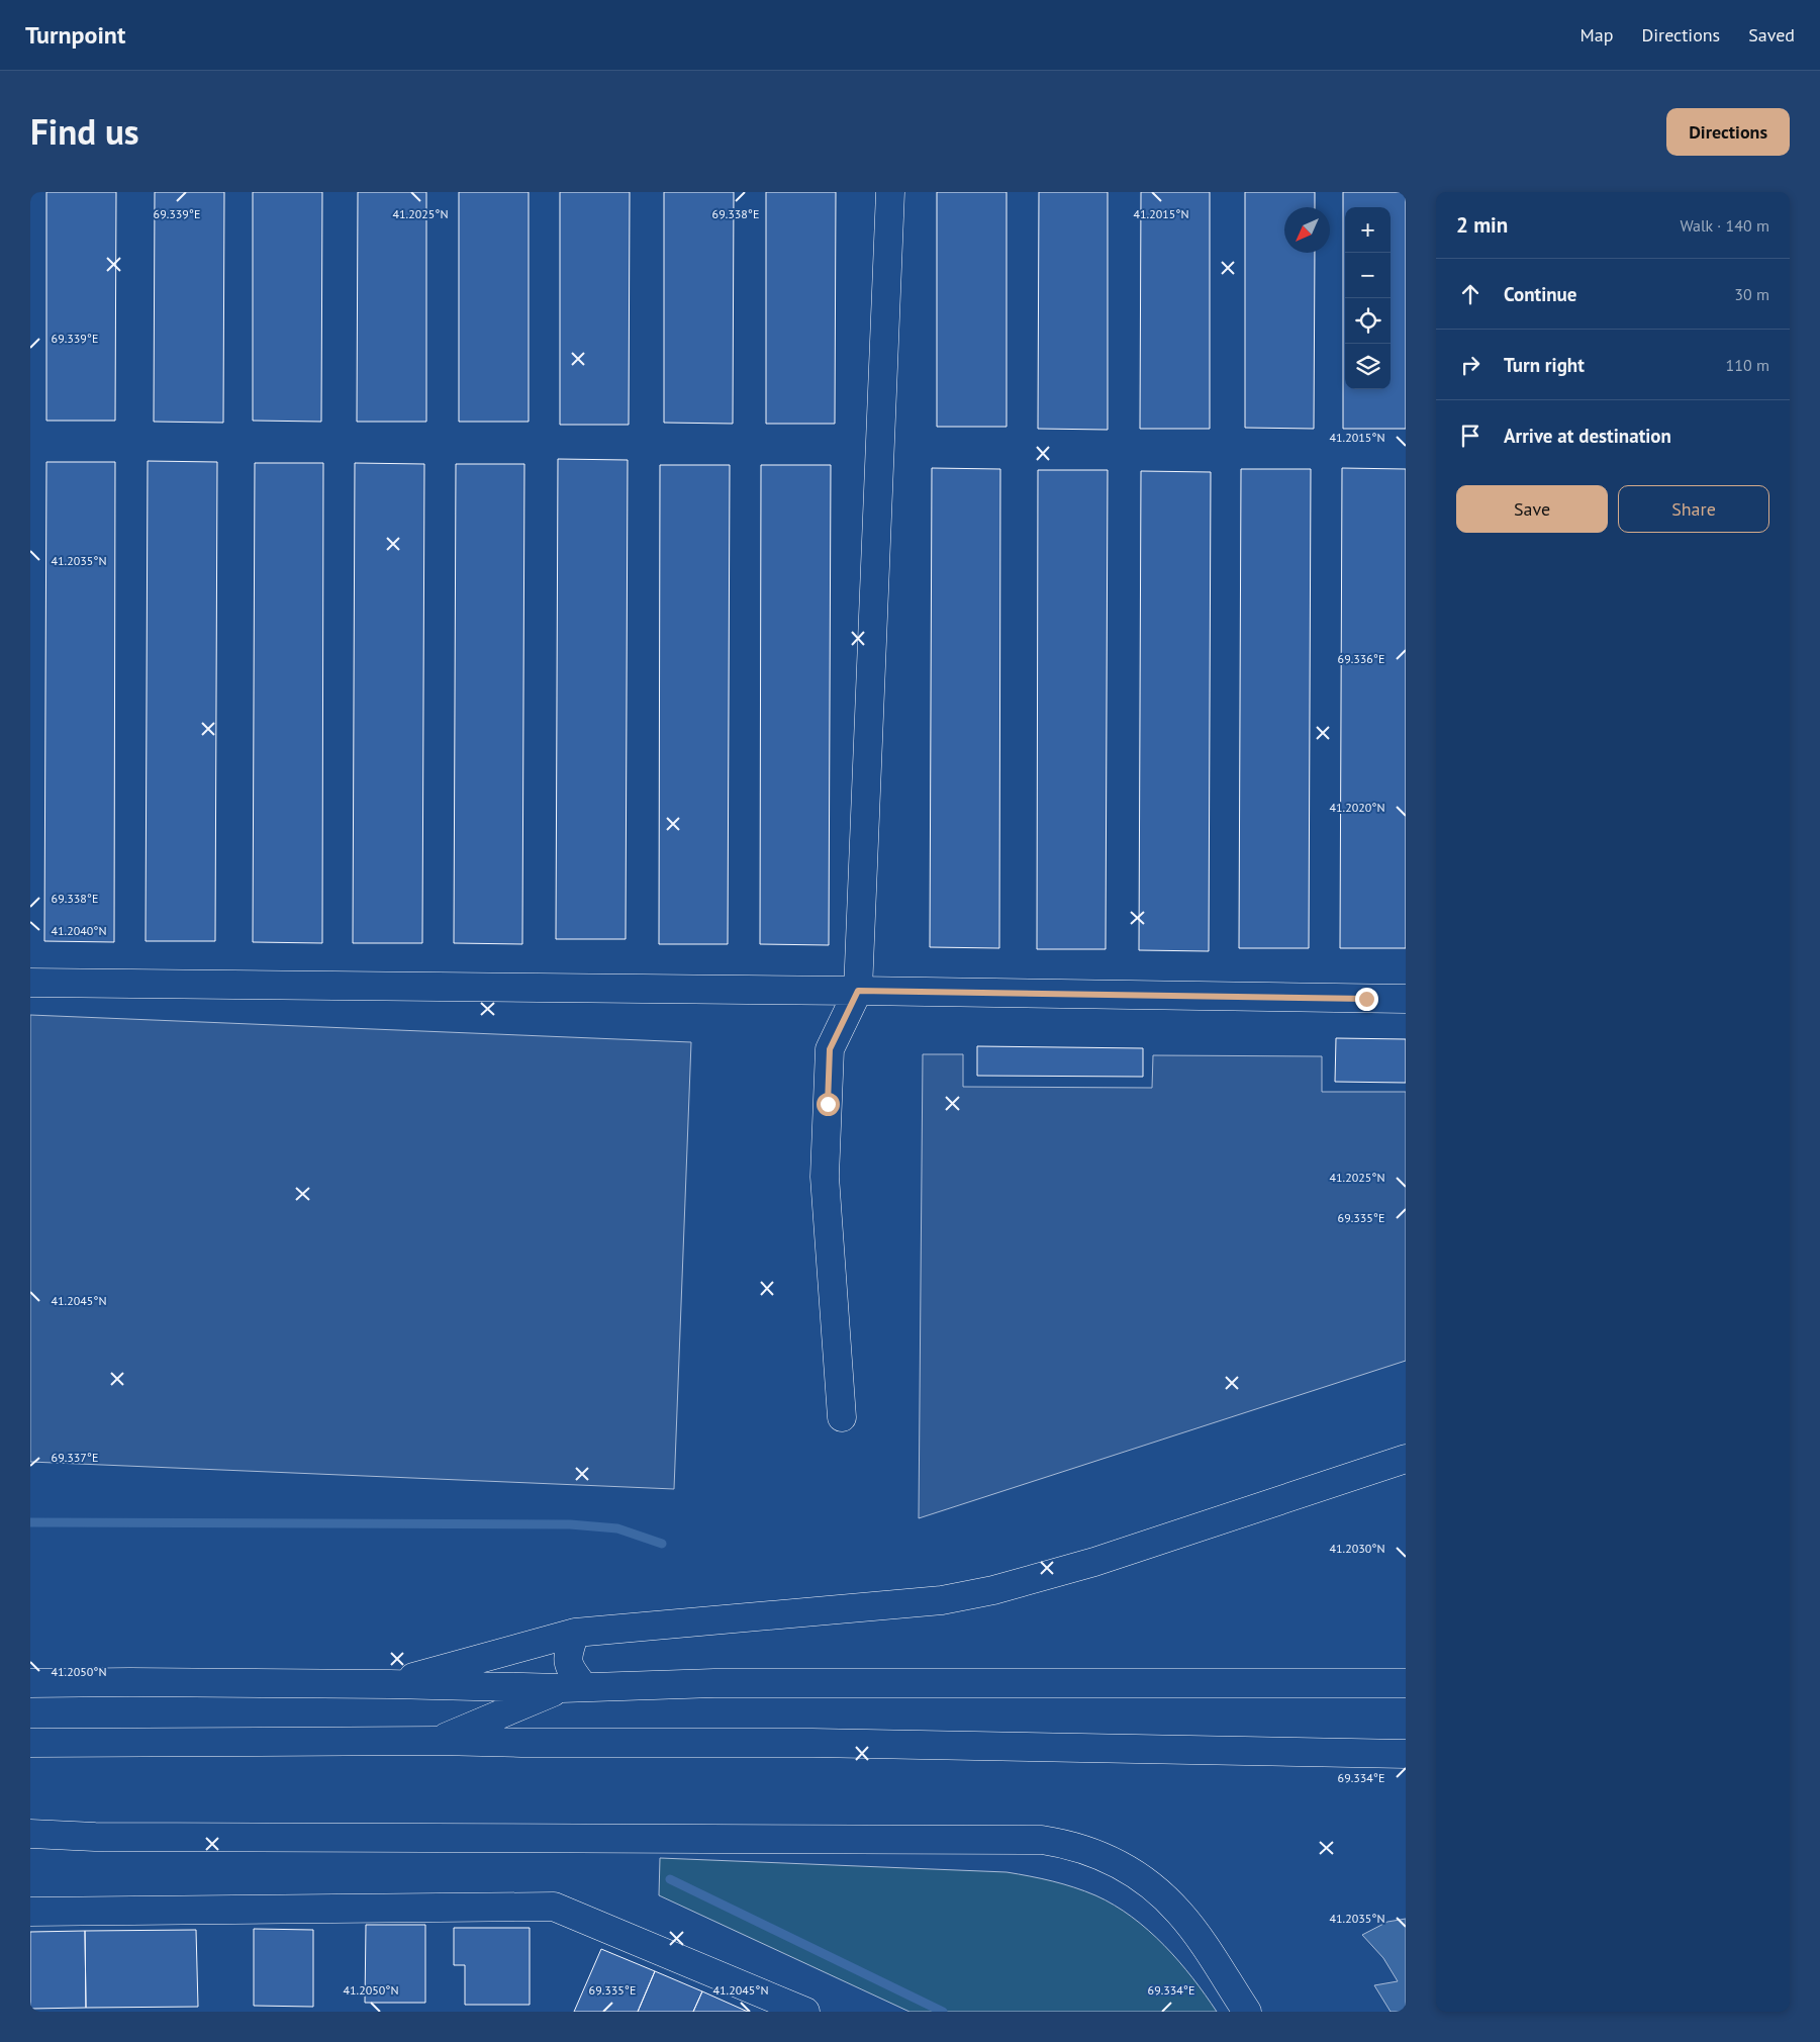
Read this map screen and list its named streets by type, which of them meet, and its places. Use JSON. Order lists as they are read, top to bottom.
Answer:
{
  "north": "bottom left",
  "page": {
    "header": "Turnpoint",
    "nav": ["Map", "Directions", "Saved"],
    "title": "Find us",
    "buttons": [
      "Directions",
      ["Save", "Share"]
    ],
    "heading": ["2 min", "Walk · 140 m"],
    "map_buttons": ["+", "−"],
    "list": [
      ["Continue", "30 m"],
      ["Turn right", "110 m"],
      "Arrive at destination"
    ]
  },
  "coordinates": [
    "69.339°E",
    "41.2025°N",
    "69.338°E",
    "41.2015°N",
    "41.2035°N",
    "69.336°E",
    "41.2020°N",
    "41.2040°N",
    "69.335°E",
    "41.2045°N",
    "69.337°E",
    "41.2030°N",
    "41.2050°N",
    "69.334°E"
  ]
}
